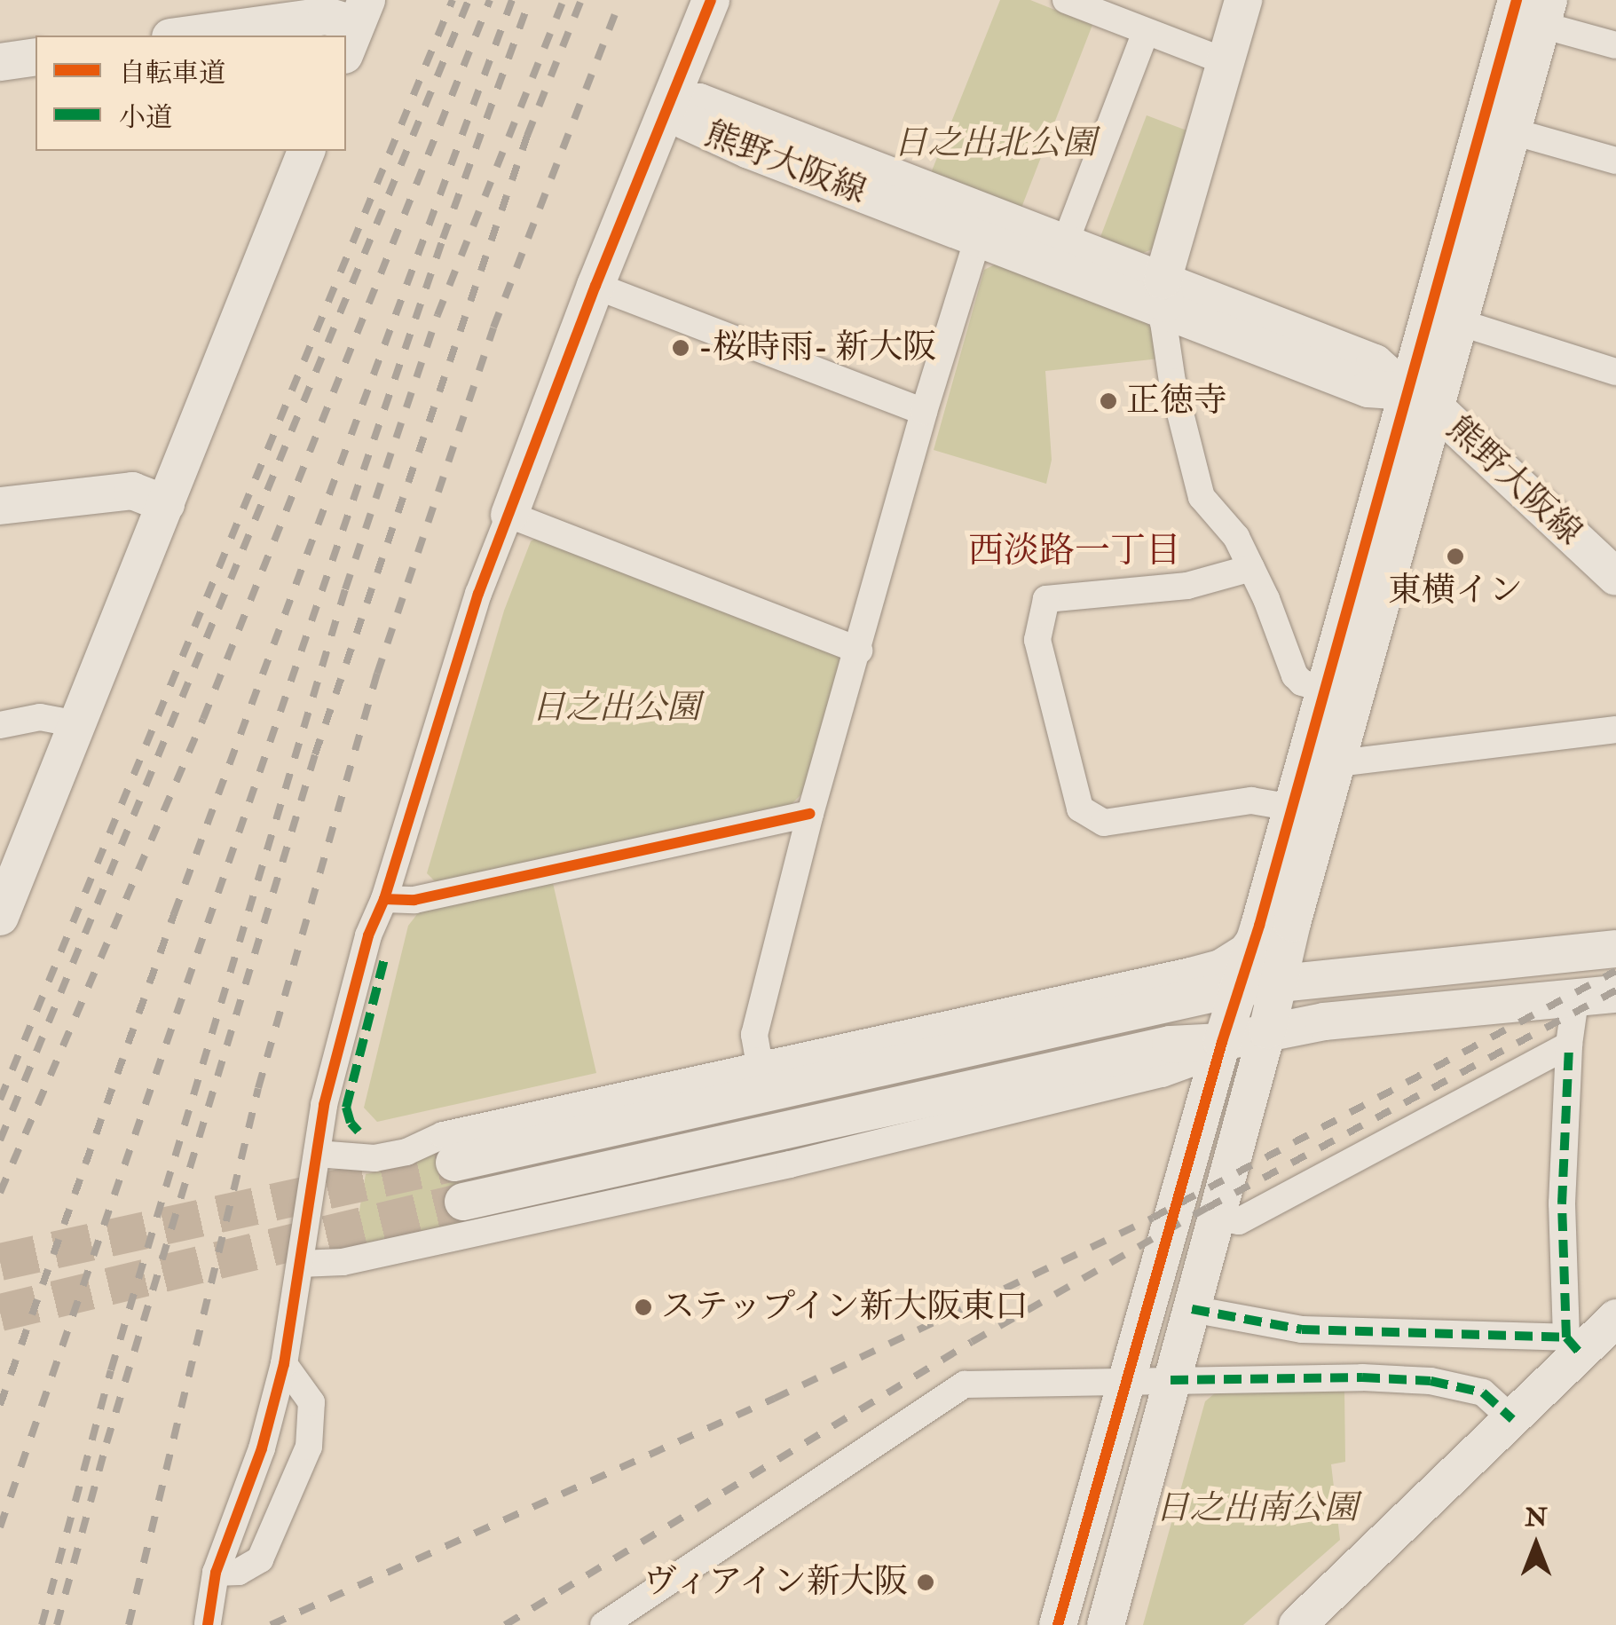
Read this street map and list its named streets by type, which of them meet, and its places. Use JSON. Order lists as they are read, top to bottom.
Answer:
{
  "streets": {
    "street": ["熊野大阪線"]
  },
  "districts": ["西淡路一丁目"],
  "parks": ["日之出北公園", "日之出公園", "日之出南公園"],
  "places": [
    "-桜時雨- 新大阪",
    "正徳寺",
    "東横イン",
    "ステップイン新大阪東口",
    "ヴィアイン新大阪"
  ],
  "legend": ["自転車道", "小道"],
  "north": "top"
}
